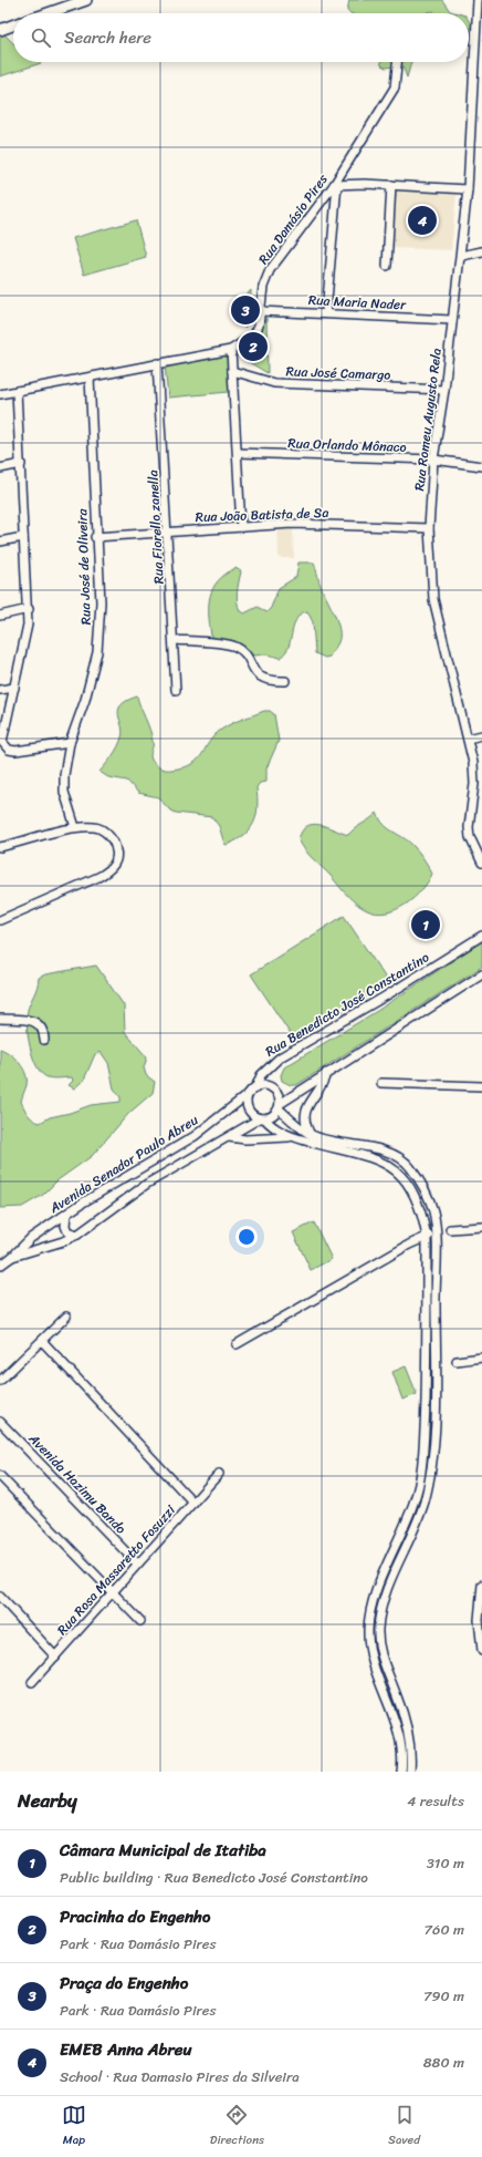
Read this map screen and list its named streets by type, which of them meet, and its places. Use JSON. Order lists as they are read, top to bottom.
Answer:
{
  "streets": {
    "street": [
      "Rua Damásio Pires",
      "Rua Maria Nader",
      "Rua José Camargo",
      "Rua Romeu Augusto Rela",
      "Rua Orlando Mônaco",
      "Rua João Batista de Sa",
      "Rua Fiorello zanella",
      "Rua José de Oliveira",
      "Rua Benedicto José Constantino",
      "Avenida Senador Paulo Abreu",
      "Avenida Hazimu Bando",
      "Rua Rosa Massaretto Fosuzzi"
    ]
  },
  "crossings": [
    ["Rua Damásio Pires", "Rua Maria Nader"],
    ["Rua Damásio Pires", "Rua Fiorello zanella"],
    ["Rua Damásio Pires", "Rua José de Oliveira"],
    ["Rua Maria Nader", "Rua Romeu Augusto Rela"],
    ["Rua José Camargo", "Rua Romeu Augusto Rela"],
    ["Rua Romeu Augusto Rela", "Rua Orlando Mônaco"],
    ["Rua Romeu Augusto Rela", "Rua João Batista de Sa"],
    ["Rua João Batista de Sa", "Rua Fiorello zanella"],
    ["Rua João Batista de Sa", "Rua José de Oliveira"],
    ["Rua Benedicto José Constantino", "Avenida Senador Paulo Abreu"],
    ["Avenida Hazimu Bando", "Rua Rosa Massaretto Fosuzzi"]
  ],
  "page": {
    "search": "Search here",
    "pins": [
      "4",
      "3",
      "2",
      "1"
    ],
    "heading": ["Nearby", "4 results"],
    "list": [
      {
        "mark": "1",
        "name": "Câmara Municipal de Itatiba",
        "note": "Public building · Rua Benedicto José Constantino",
        "value": "310 m"
      },
      {
        "mark": "2",
        "name": "Pracinha do Engenho",
        "note": "Park · Rua Damásio Pires",
        "value": "760 m"
      },
      {
        "mark": "3",
        "name": "Praça do Engenho",
        "note": "Park · Rua Damásio Pires",
        "value": "790 m"
      },
      {
        "mark": "4",
        "name": "EMEB Anna Abreu",
        "note": "School · Rua Damasio Pires da Silveira",
        "value": "880 m"
      }
    ],
    "nav": ["Map", "Directions", "Saved"]
  }
}
